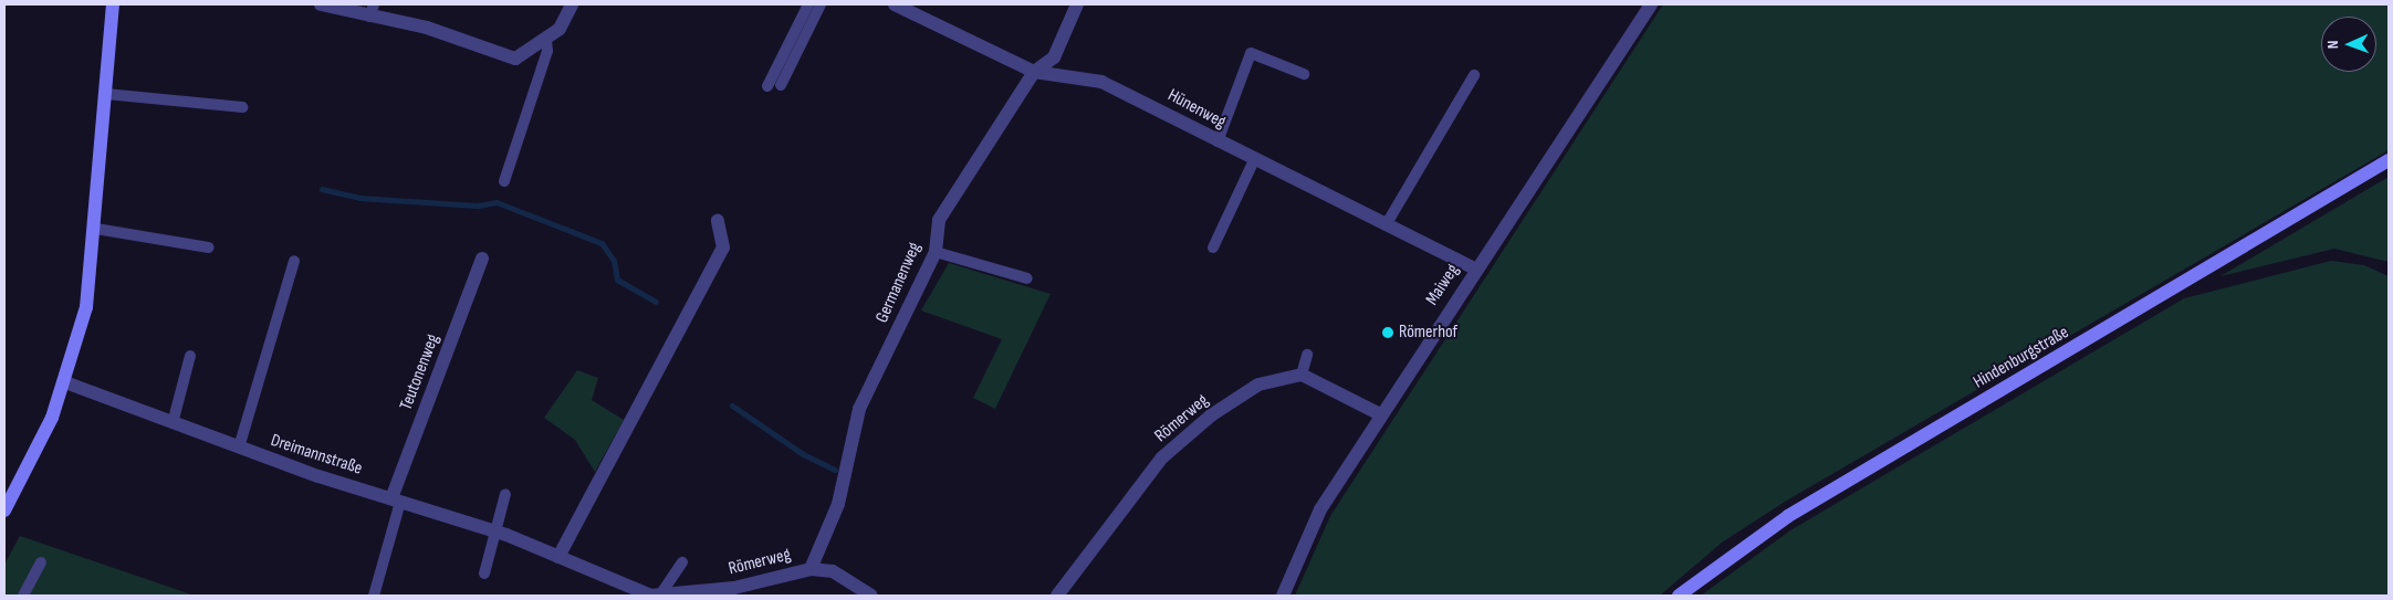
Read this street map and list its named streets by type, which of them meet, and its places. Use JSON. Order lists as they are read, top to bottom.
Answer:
{
  "streets": {
    "main road": ["Hindenburgstraße"],
    "street": [
      "Hünenweg",
      "Germanenweg",
      "Maiweg",
      "Teutonenweg",
      "Römerweg",
      "Dreimannstraße"
    ]
  },
  "crossings": [
    ["Hünenweg", "Germanenweg"],
    ["Hünenweg", "Maiweg"],
    ["Germanenweg", "Römerweg"],
    ["Teutonenweg", "Dreimannstraße"],
    ["Römerweg", "Dreimannstraße"]
  ],
  "places": ["Römerhof"],
  "north": "left"
}
